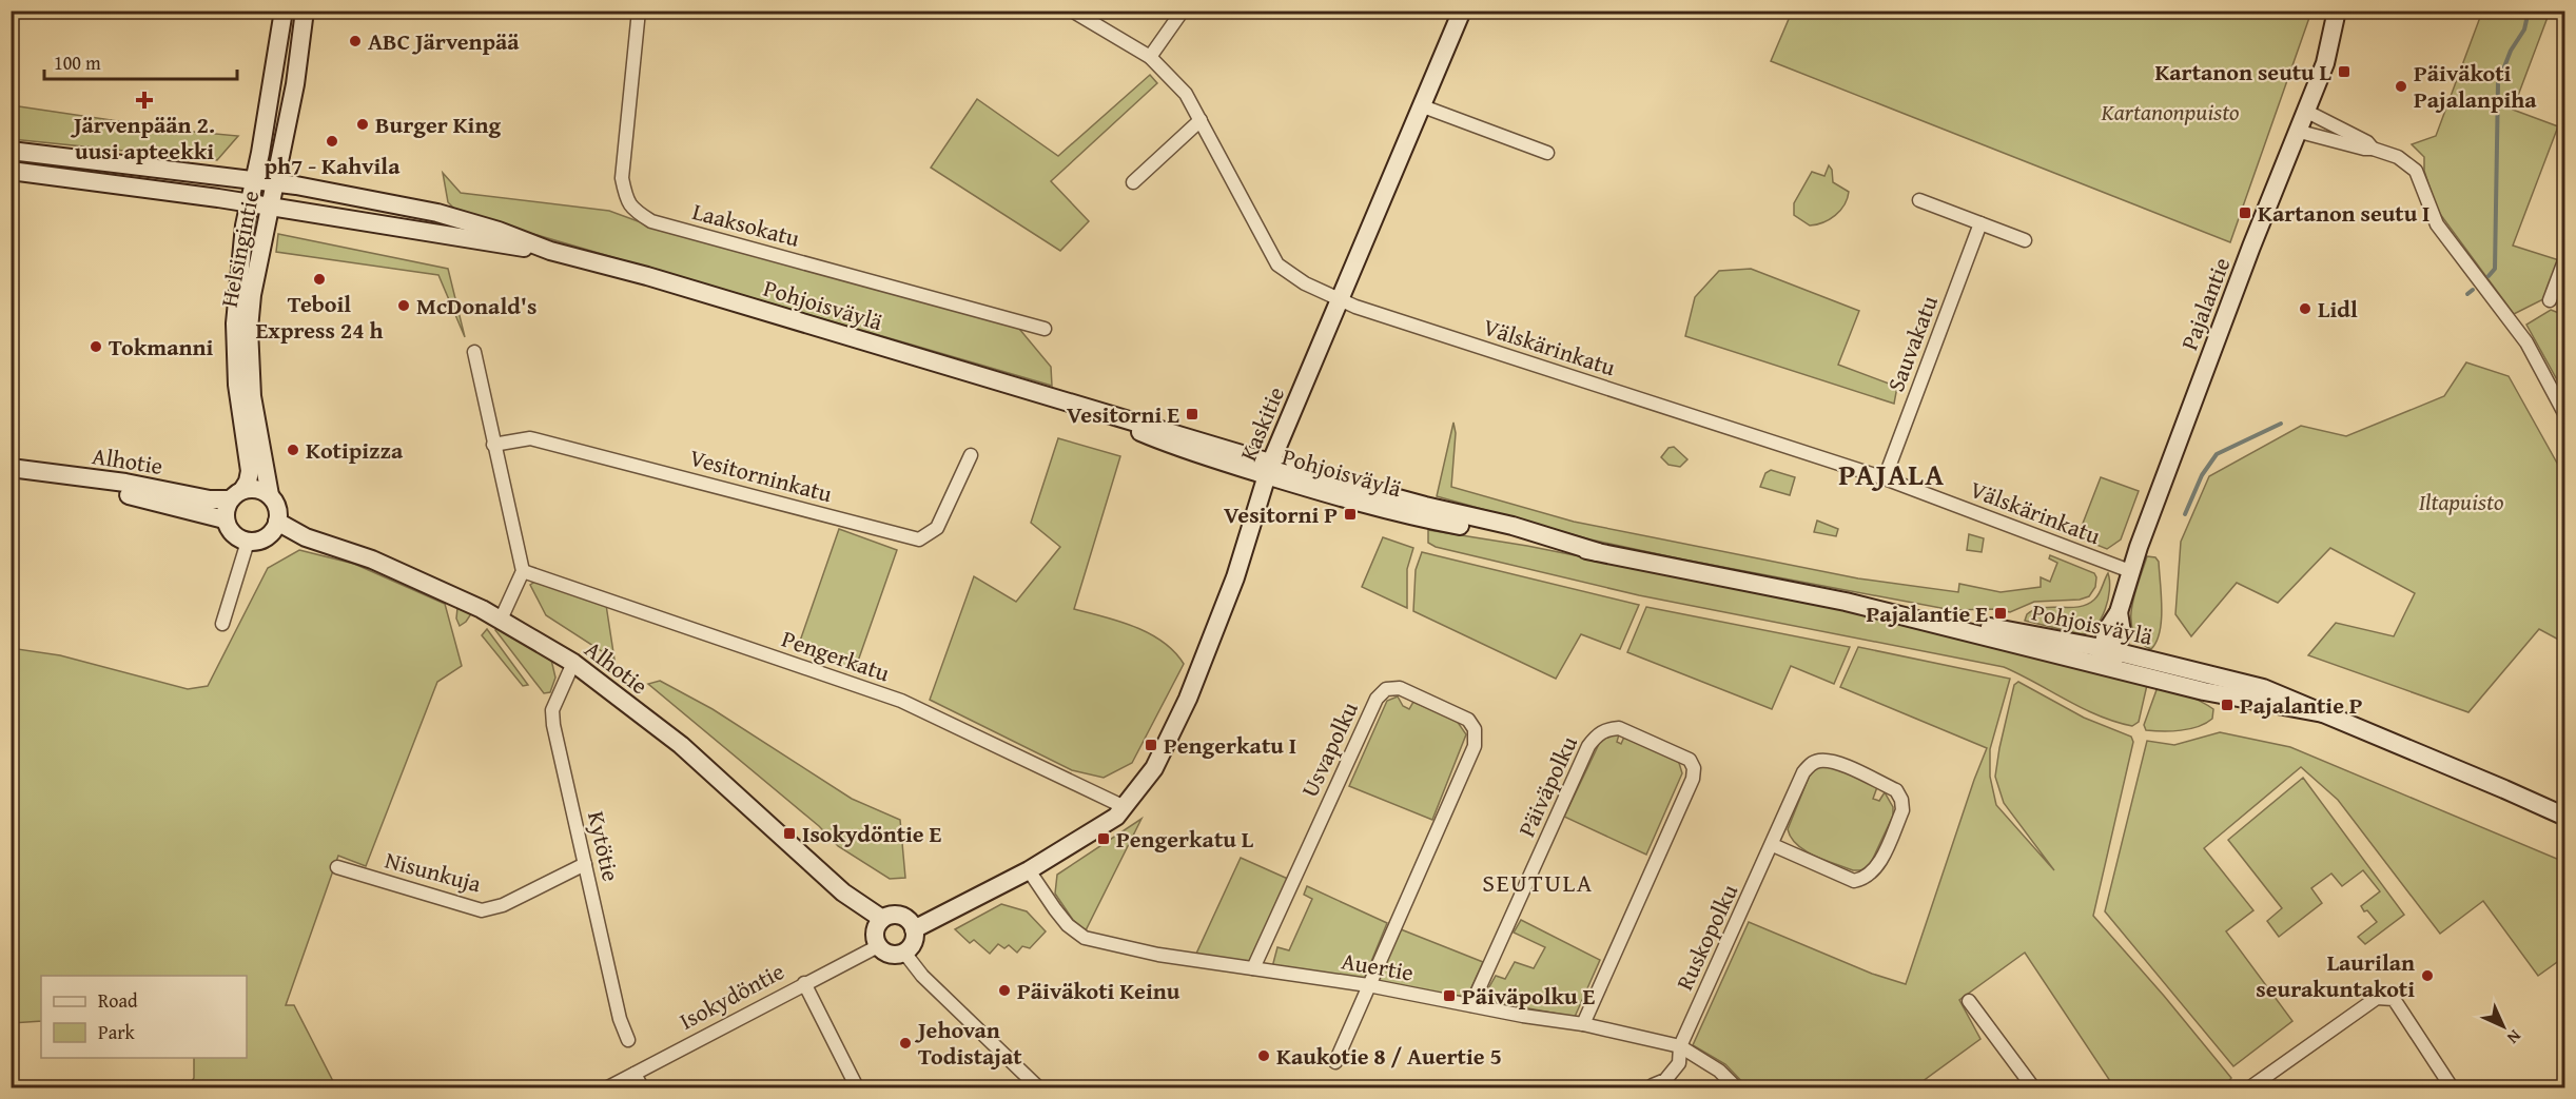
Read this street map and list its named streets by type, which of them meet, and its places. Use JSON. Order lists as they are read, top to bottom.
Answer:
{
  "streets": {
    "street": [
      "Laaksokatu",
      "Helsingintie",
      "Pajalantie",
      "Pohjoisväylä",
      "Sauvakatu",
      "Välskärinkatu",
      "Kaskitie",
      "Alhotie",
      "Vesitorninkatu",
      "Pengerkatu",
      "Usvapolku",
      "Päiväpolku",
      "Kytötie",
      "Nisunkuja",
      "Ruskopolku",
      "Auertie",
      "Isokydöntie"
    ]
  },
  "crossings": [
    ["Helsingintie", "Pohjoisväylä"],
    ["Helsingintie", "Alhotie"],
    ["Pajalantie", "Pohjoisväylä"],
    ["Pajalantie", "Välskärinkatu"],
    ["Pohjoisväylä", "Kaskitie"],
    ["Sauvakatu", "Välskärinkatu"],
    ["Välskärinkatu", "Kaskitie"],
    ["Kaskitie", "Pengerkatu"],
    ["Kaskitie", "Auertie"],
    ["Alhotie", "Kytötie"],
    ["Alhotie", "Isokydöntie"],
    ["Usvapolku", "Auertie"],
    ["Päiväpolku", "Auertie"],
    ["Kytötie", "Nisunkuja"],
    ["Ruskopolku", "Auertie"]
  ],
  "districts": ["PAJALA", "SEUTULA"],
  "parks": ["Kartanonpuisto", "Iltapuisto"],
  "places": {
    "other": [
      "ABC Järvenpää",
      "Päiväkoti Pajalanpiha",
      "Burger King",
      "ph7 - Kahvila",
      "Teboil Express 24 h",
      "McDonald's",
      "Lidl",
      "Tokmanni",
      "Kotipizza",
      "Laurilan seurakuntakoti",
      "Päiväkoti Keinu",
      "Jehovan Todistajat",
      "Kaukotie 8 / Auertie 5"
    ],
    "transit": [
      "Kartanon seutu L",
      "Kartanon seutu I",
      "Vesitorni E",
      "Vesitorni P",
      "Pajalantie E",
      "Pajalantie P",
      "Pengerkatu I",
      "Isokydöntie E",
      "Pengerkatu L",
      "Päiväpolku E"
    ],
    "health": ["Järvenpään 2. uusi apteekki"]
  },
  "legend": ["Road", "Park"],
  "scale_bar": "100 m",
  "north": "bottom right"
}
